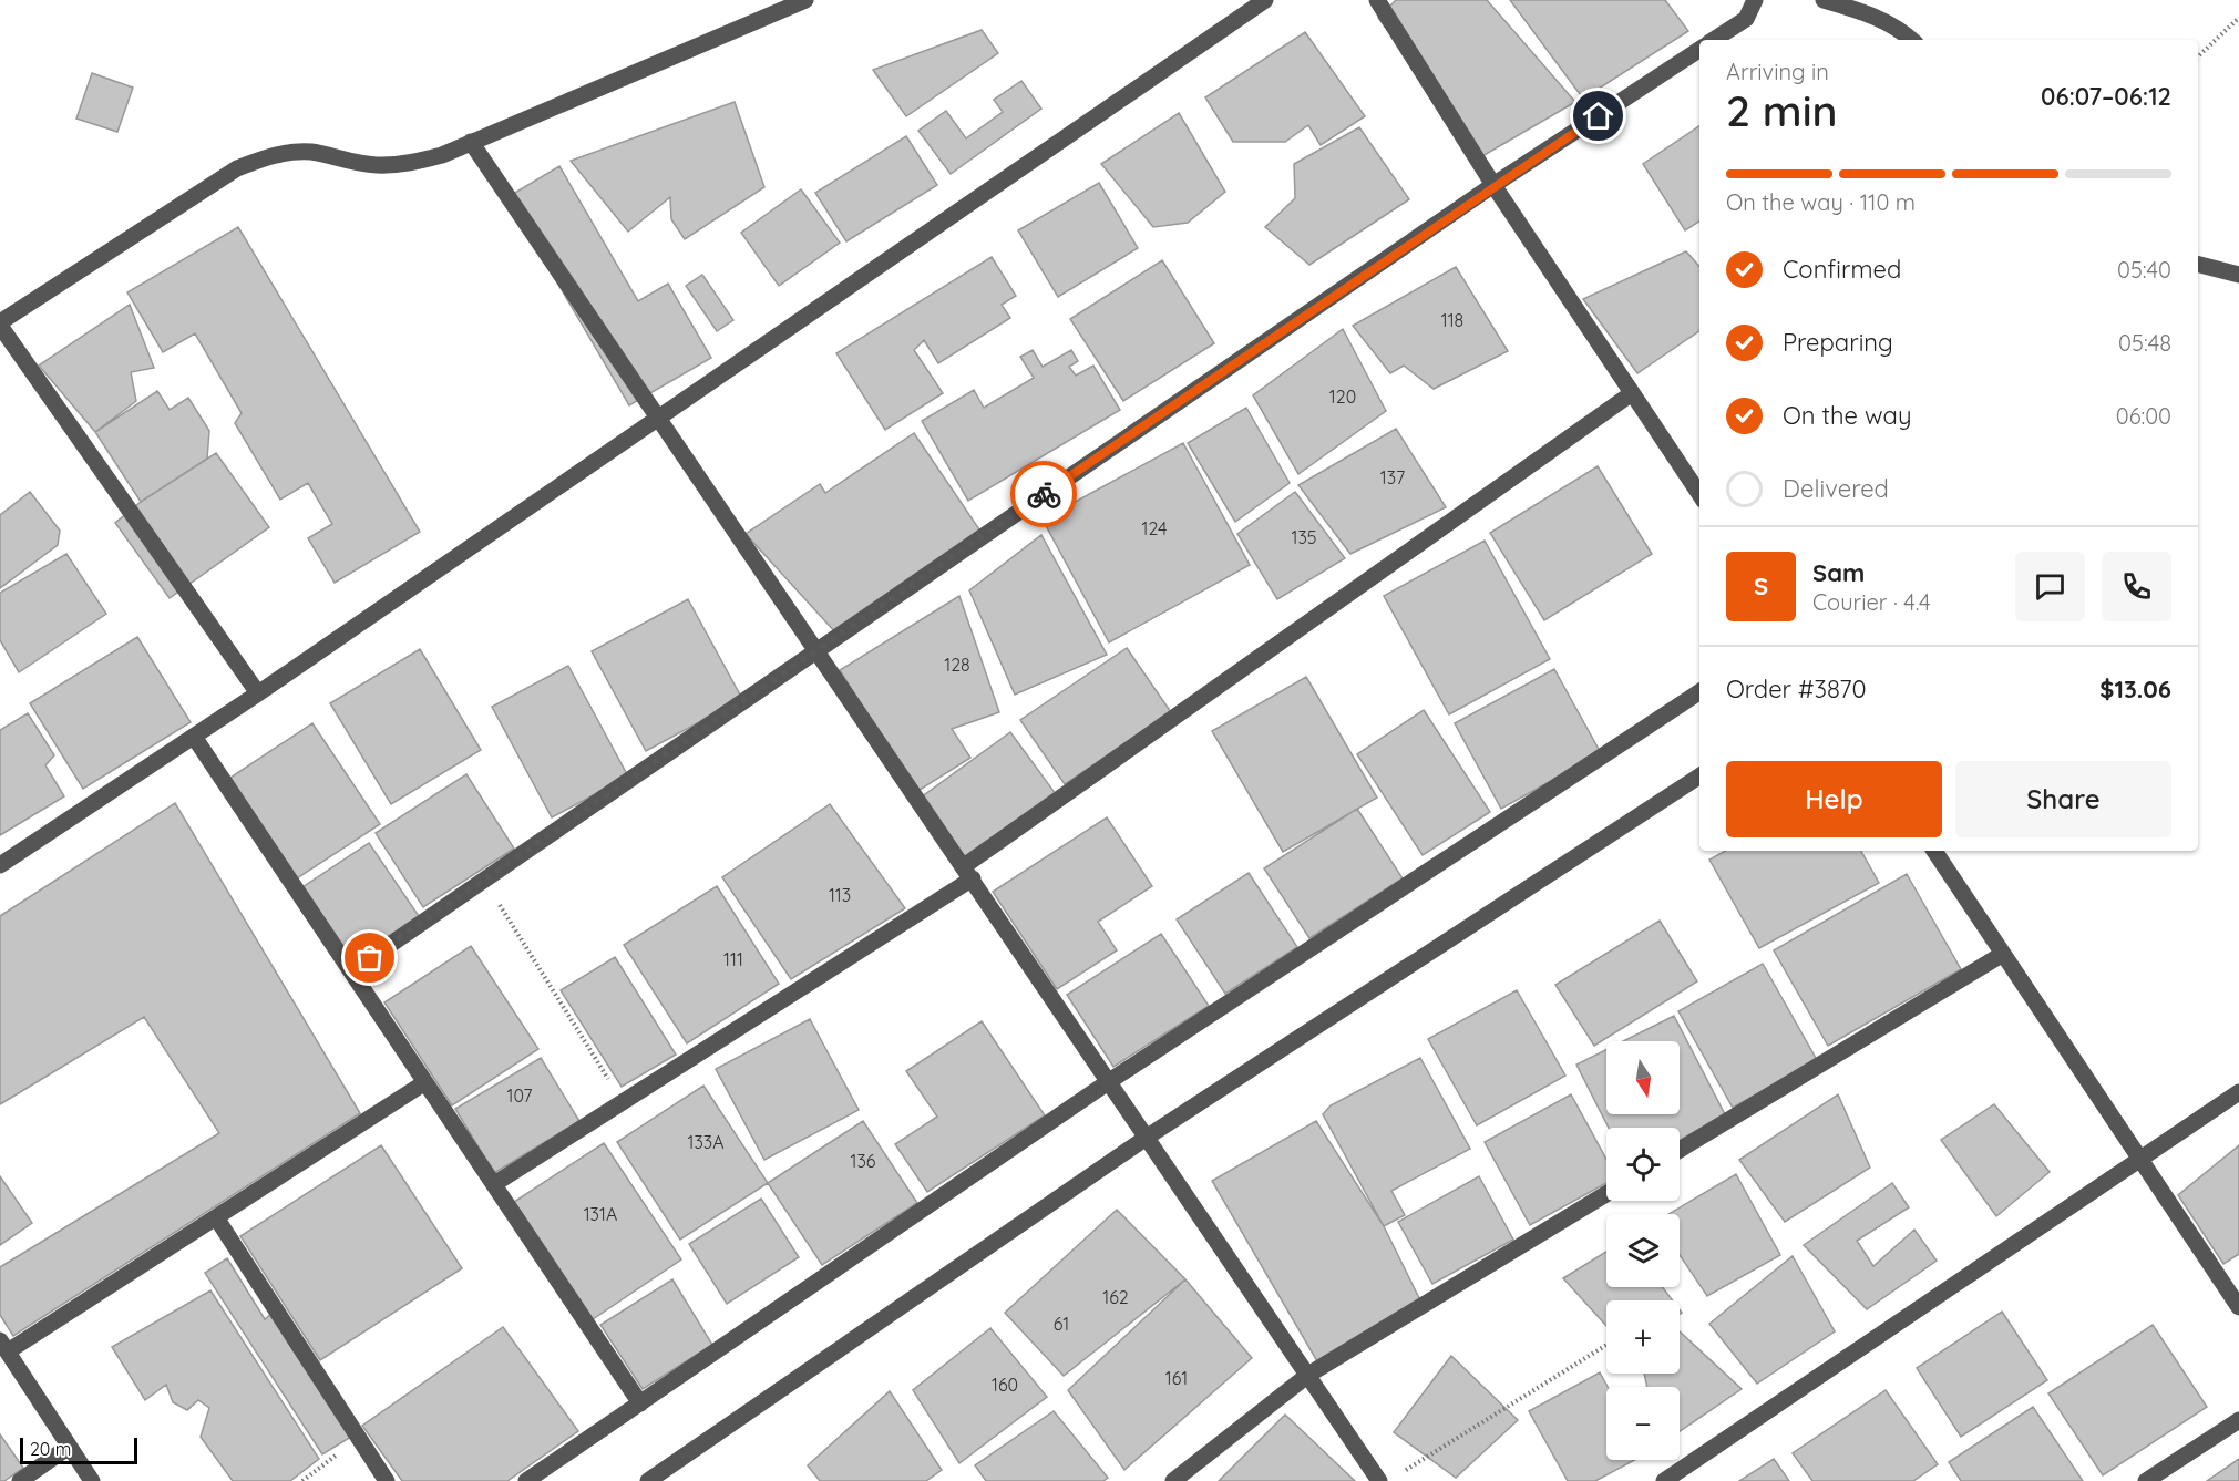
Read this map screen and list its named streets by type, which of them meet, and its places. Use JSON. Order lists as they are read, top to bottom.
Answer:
{
  "house_numbers": [
    "118",
    "120",
    "137",
    "124",
    "135",
    "128",
    "113",
    "111",
    "107",
    "133A",
    "136",
    "131A",
    "162",
    "61",
    "161",
    "160"
  ],
  "scale_bar": "20 m",
  "north": "bottom",
  "page": {
    "heading": ["2 min", "Arriving in", "06:07–06:12"],
    "panel": [
      "Sam",
      "Courier · 4.4",
      "Order #3870",
      "$13.06"
    ],
    "bar": "On the way · 110 m",
    "list": [
      ["Confirmed", "05:40"],
      ["Preparing", "05:48"],
      ["On the way", "06:00"],
      "Delivered"
    ],
    "round": "S",
    "buttons": ["Help", "Share"],
    "map_buttons": ["+", "−"],
    "scale": "20 m"
  }
}
